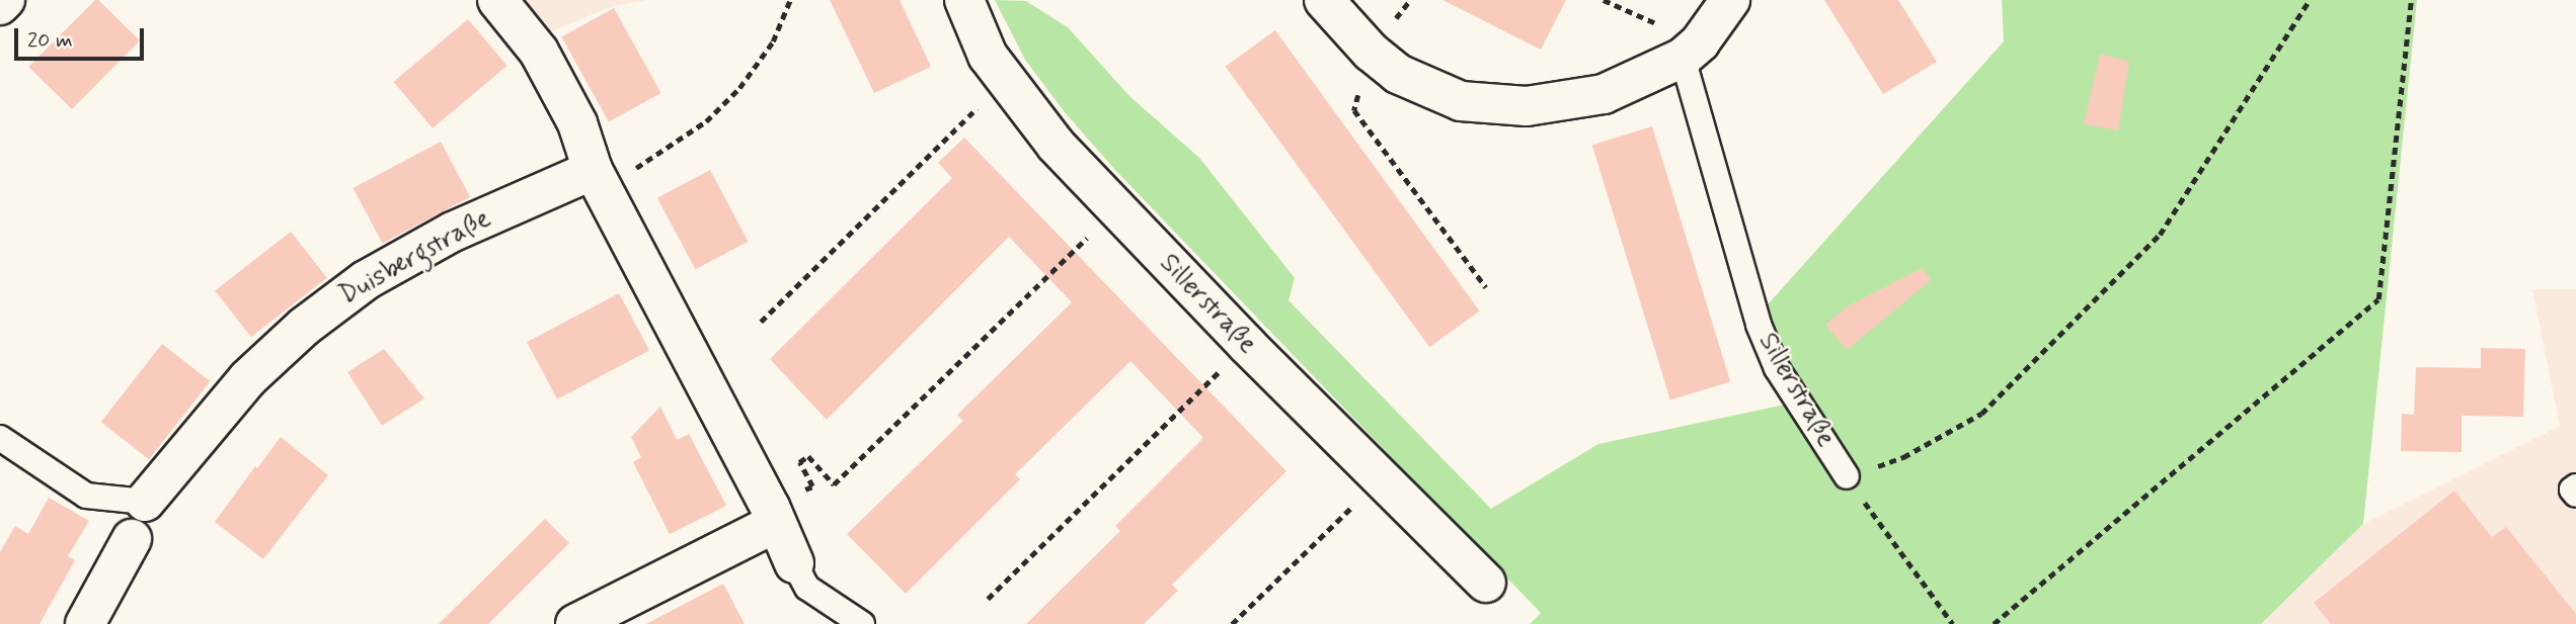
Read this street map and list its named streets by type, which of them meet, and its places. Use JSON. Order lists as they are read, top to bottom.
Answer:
{
  "streets": {
    "street": ["Duisbergstraße", "Sillerstraße"]
  },
  "scale_bar": "20 m"
}
